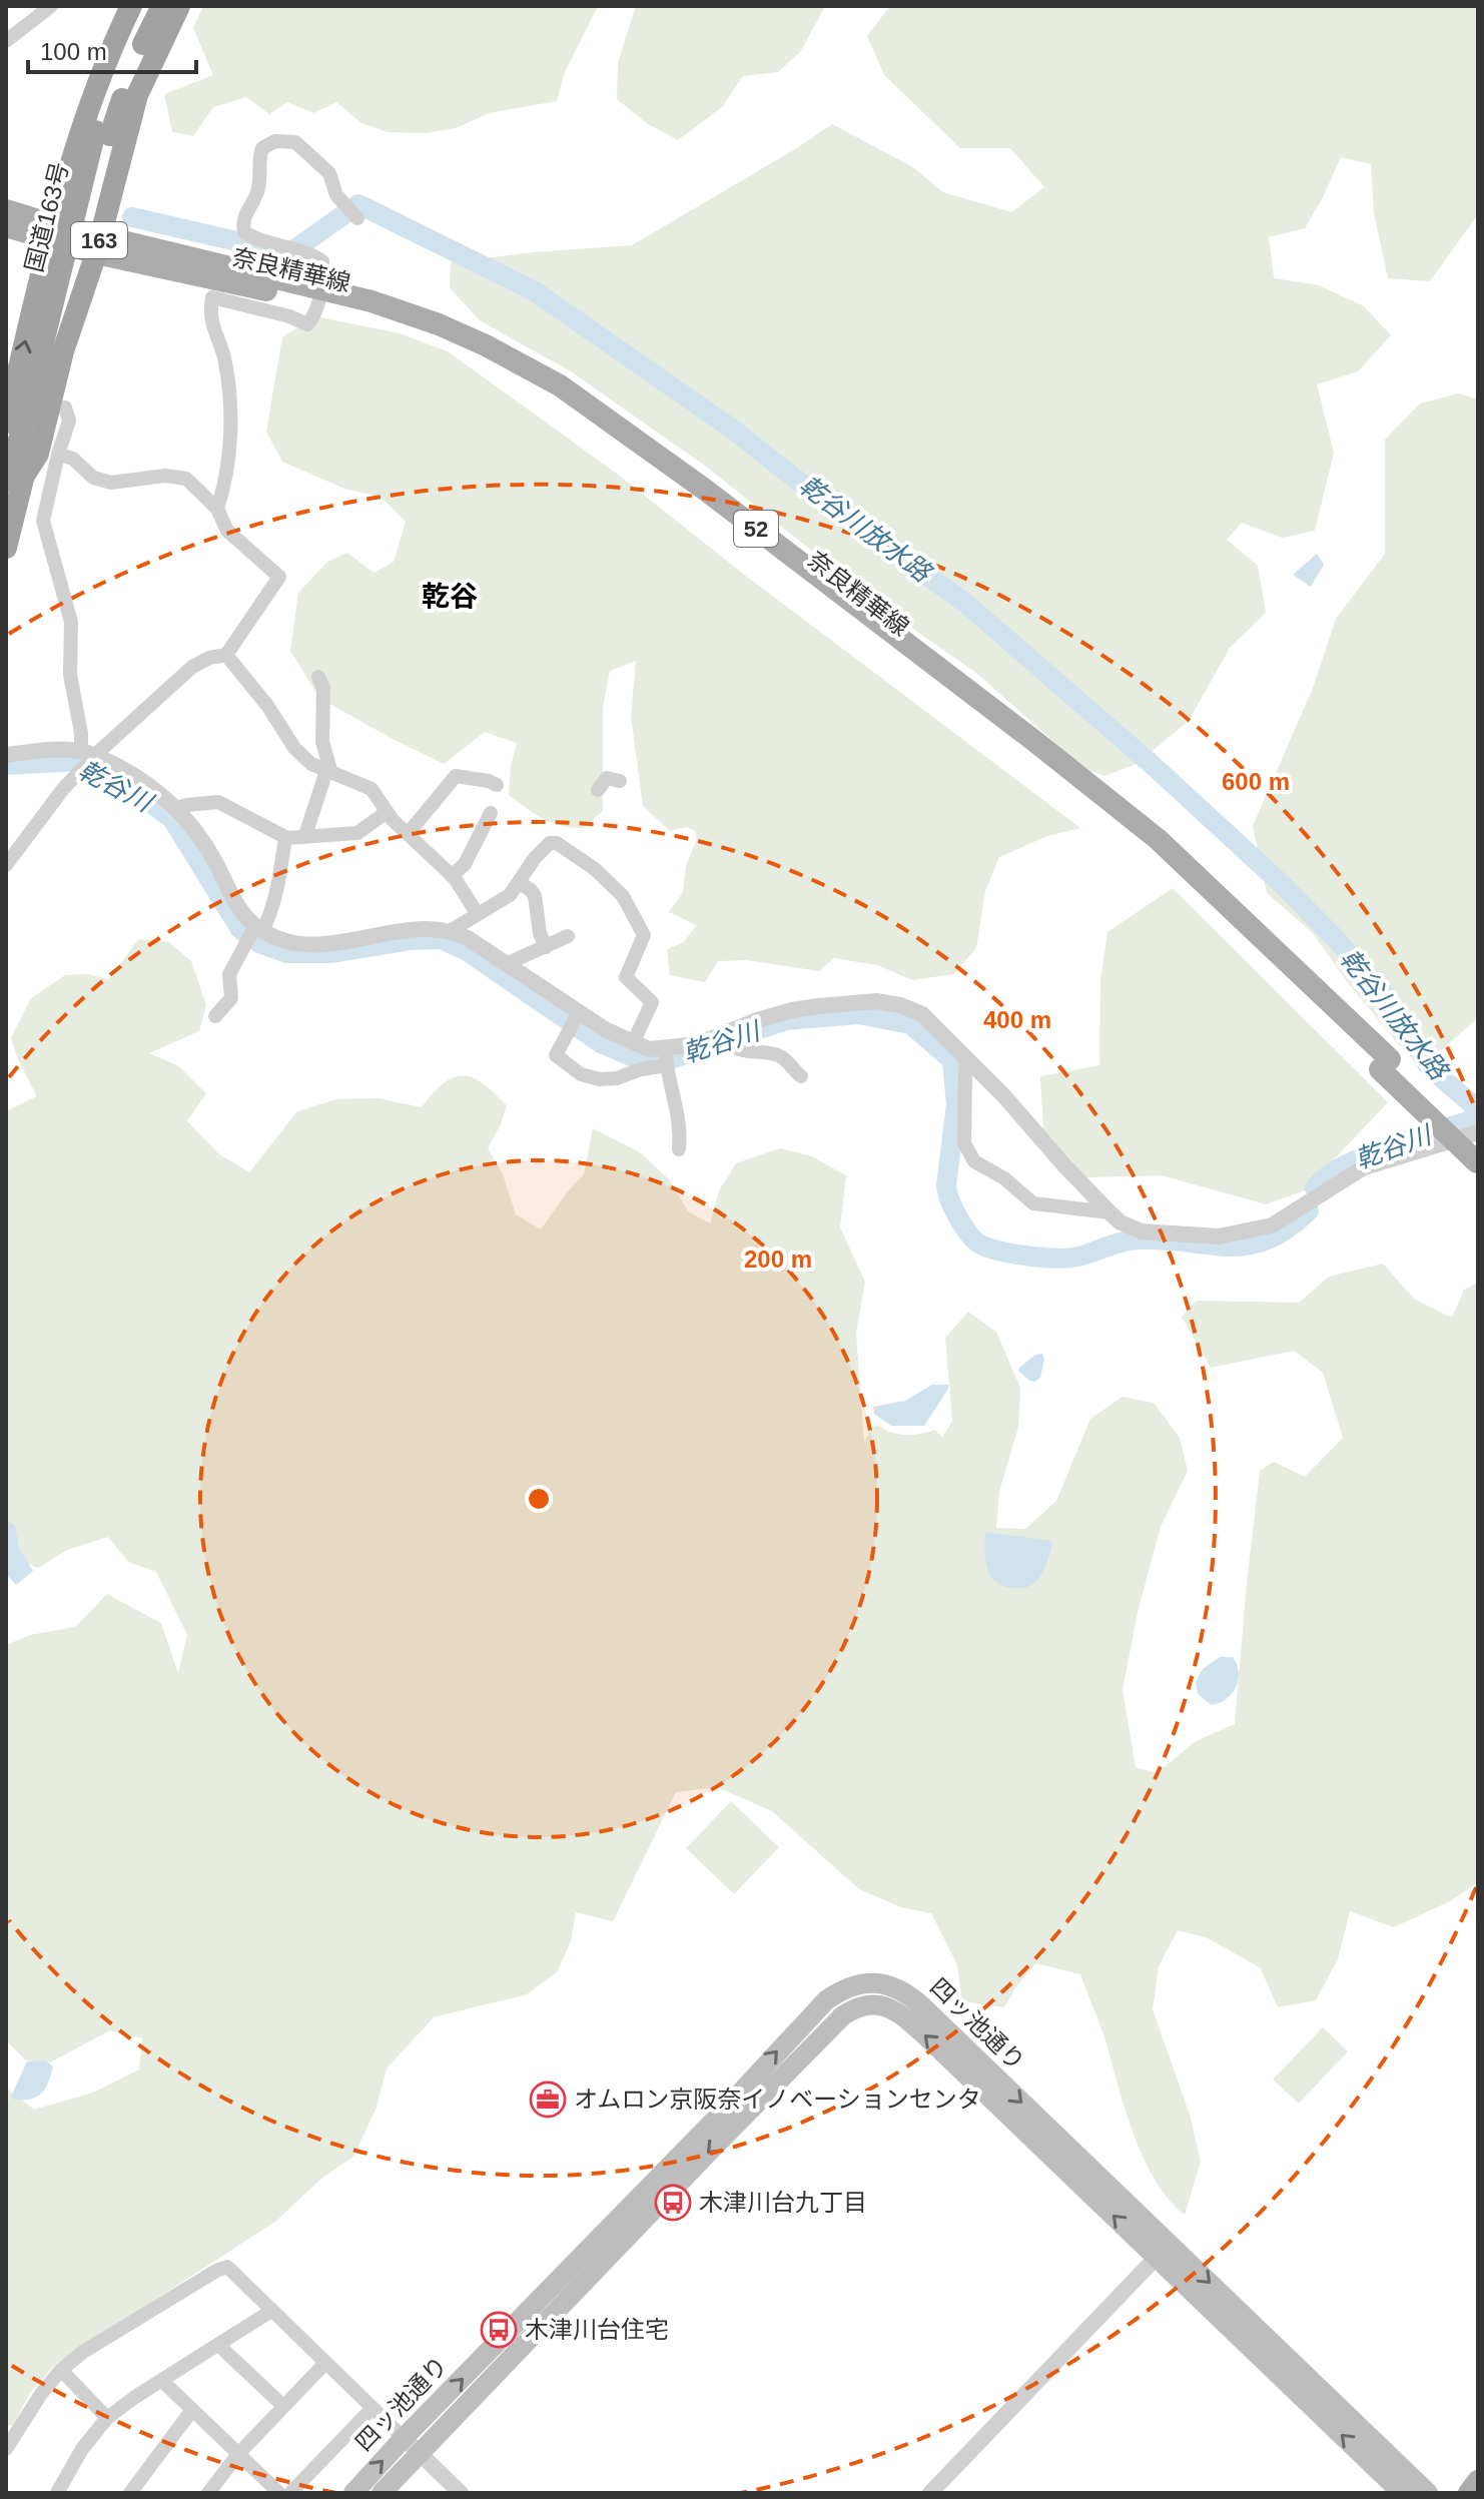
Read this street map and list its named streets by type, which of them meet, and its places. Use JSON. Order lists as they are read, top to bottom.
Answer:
{
  "streets": {
    "highway": ["国道163号", "163"],
    "main road": ["奈良精華線", "52", "四ッ池通り"]
  },
  "crossings": [
    ["国道163号", "163"],
    ["163", "奈良精華線"]
  ],
  "districts": ["乾谷"],
  "water": ["乾谷川放水路", "乾谷川"],
  "places": {
    "office": ["オムロン京阪奈イノベーションセンタ"],
    "bus stop": ["木津川台九丁目", "木津川台住宅"]
  },
  "scale_bar": "100 m",
  "rings": ["600 m", "400 m", "200 m"]
}
